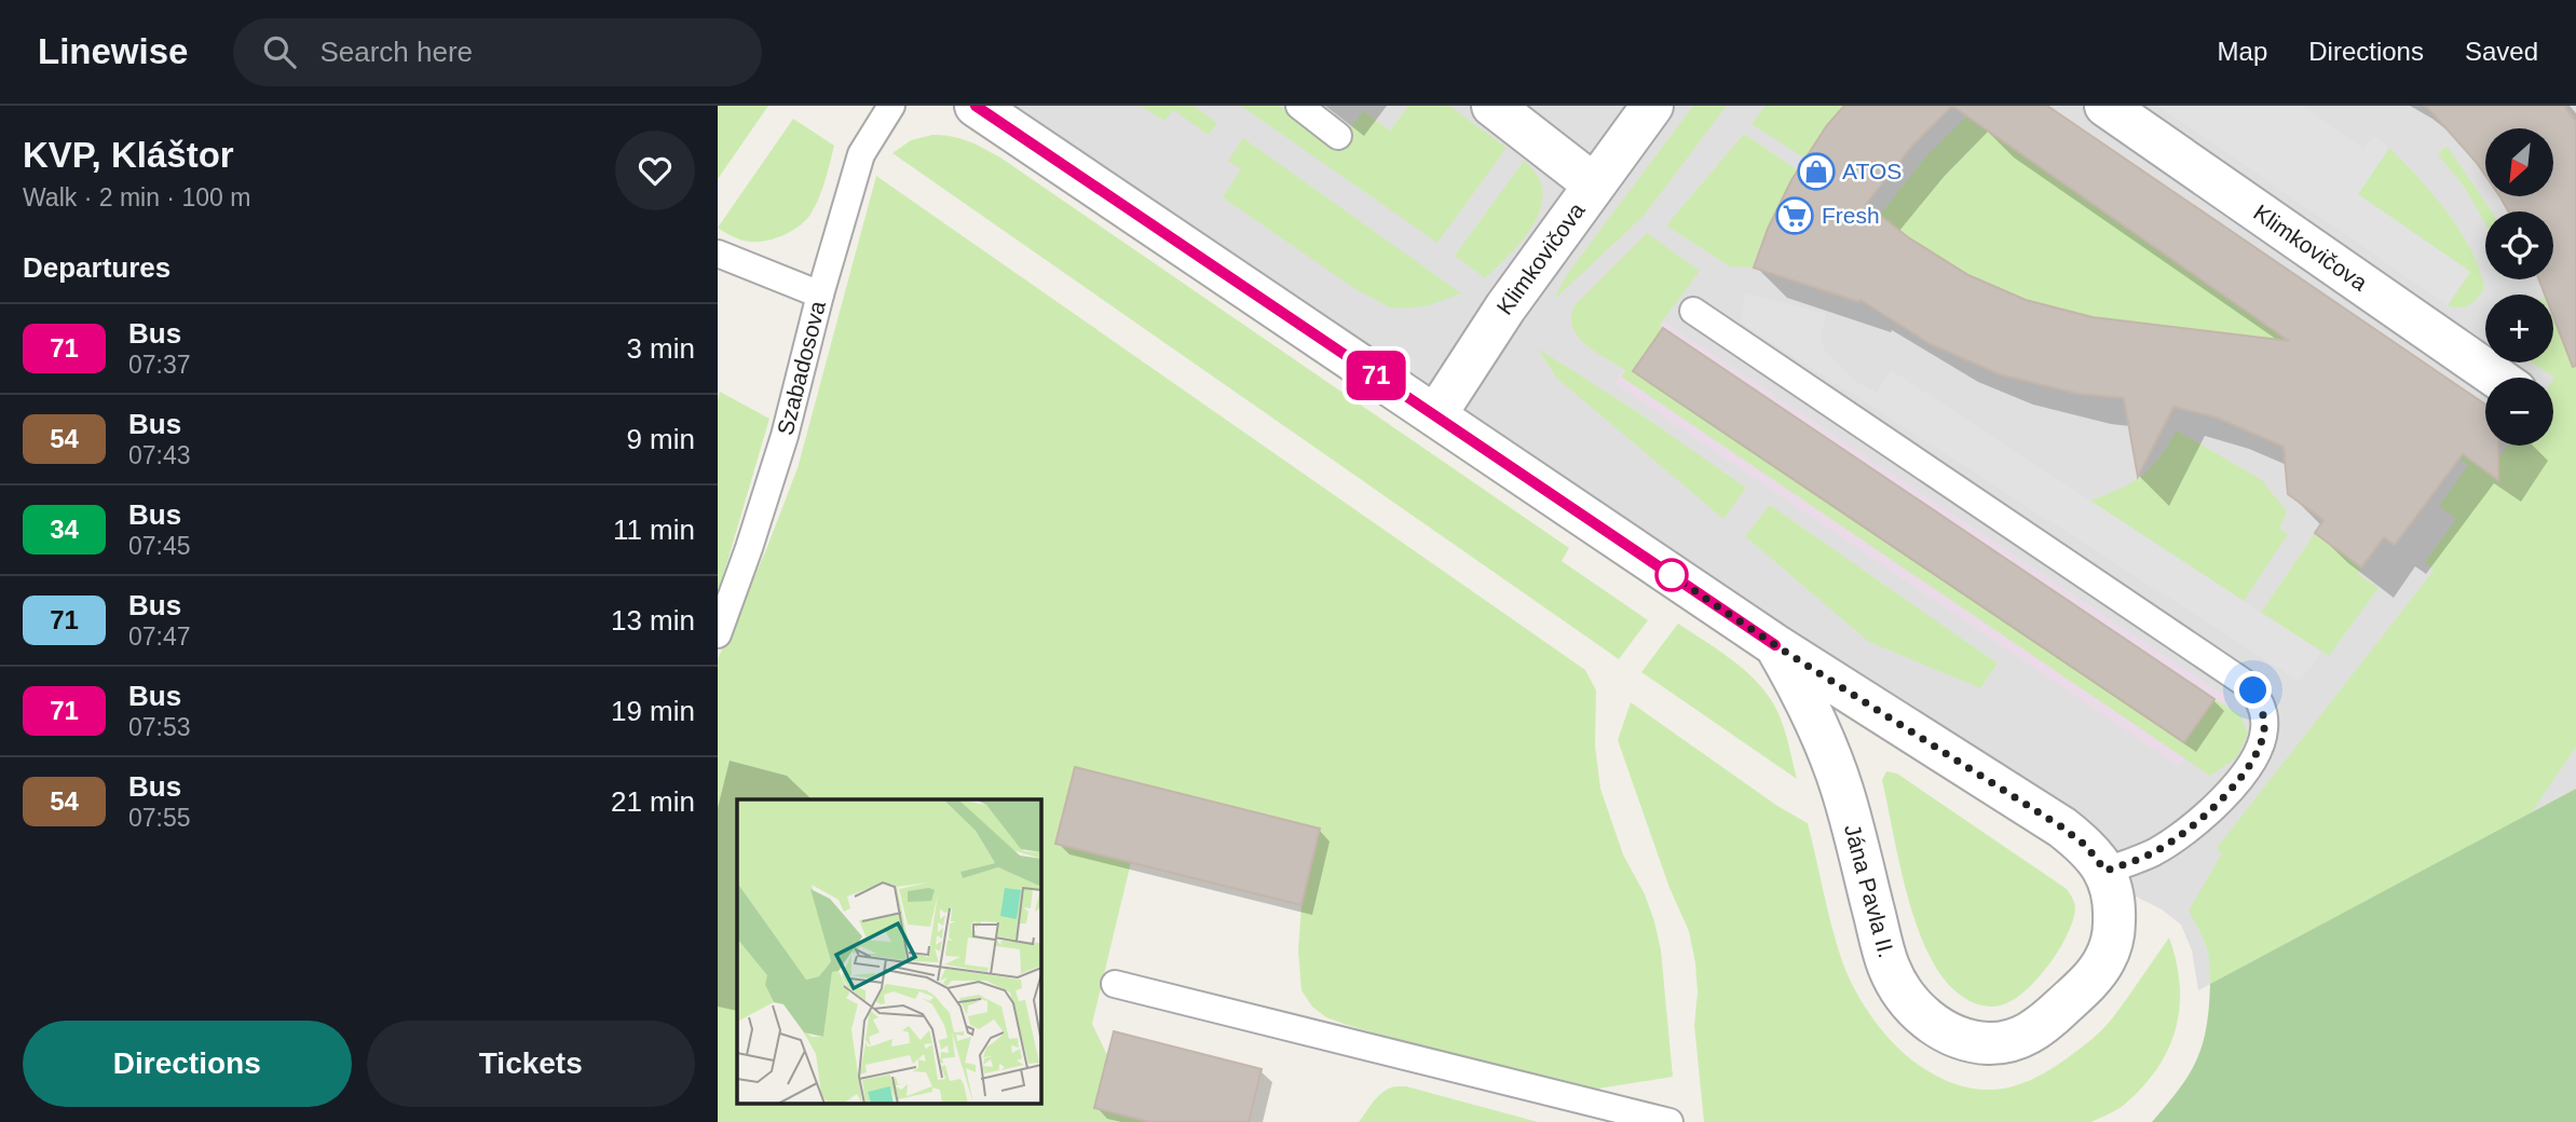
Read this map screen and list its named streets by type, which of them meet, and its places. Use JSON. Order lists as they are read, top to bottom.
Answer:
{
  "streets": {
    "street": ["Klimkovičova", "Jána Pavla II."],
    "lane": ["Szabadosova"]
  },
  "crossings": [
    ["Klimkovičova", "Jána Pavla II."]
  ],
  "places": {
    "shop": ["ATOS"],
    "supermarket": ["Fresh"]
  },
  "lines": ["bus line 71"],
  "north": "bottom left",
  "page": {
    "header": "Linewise",
    "search": "Search here",
    "nav": ["Map", "Directions", "Saved"],
    "heading": [
      ["KVP, Kláštor", "Walk · 2 min · 100 m"],
      "Departures"
    ],
    "on_map": "71",
    "map_buttons": ["+", "−"],
    "list": [
      {
        "mark": "71",
        "name": "Bus",
        "note": "07:37",
        "value": "3 min"
      },
      {
        "mark": "54",
        "name": "Bus",
        "note": "07:43",
        "value": "9 min"
      },
      {
        "mark": "34",
        "name": "Bus",
        "note": "07:45",
        "value": "11 min"
      },
      {
        "mark": "71",
        "name": "Bus",
        "note": "07:47",
        "value": "13 min"
      },
      {
        "mark": "71",
        "name": "Bus",
        "note": "07:53",
        "value": "19 min"
      },
      {
        "mark": "54",
        "name": "Bus",
        "note": "07:55",
        "value": "21 min"
      }
    ],
    "buttons": ["Directions", "Tickets"]
  }
}
